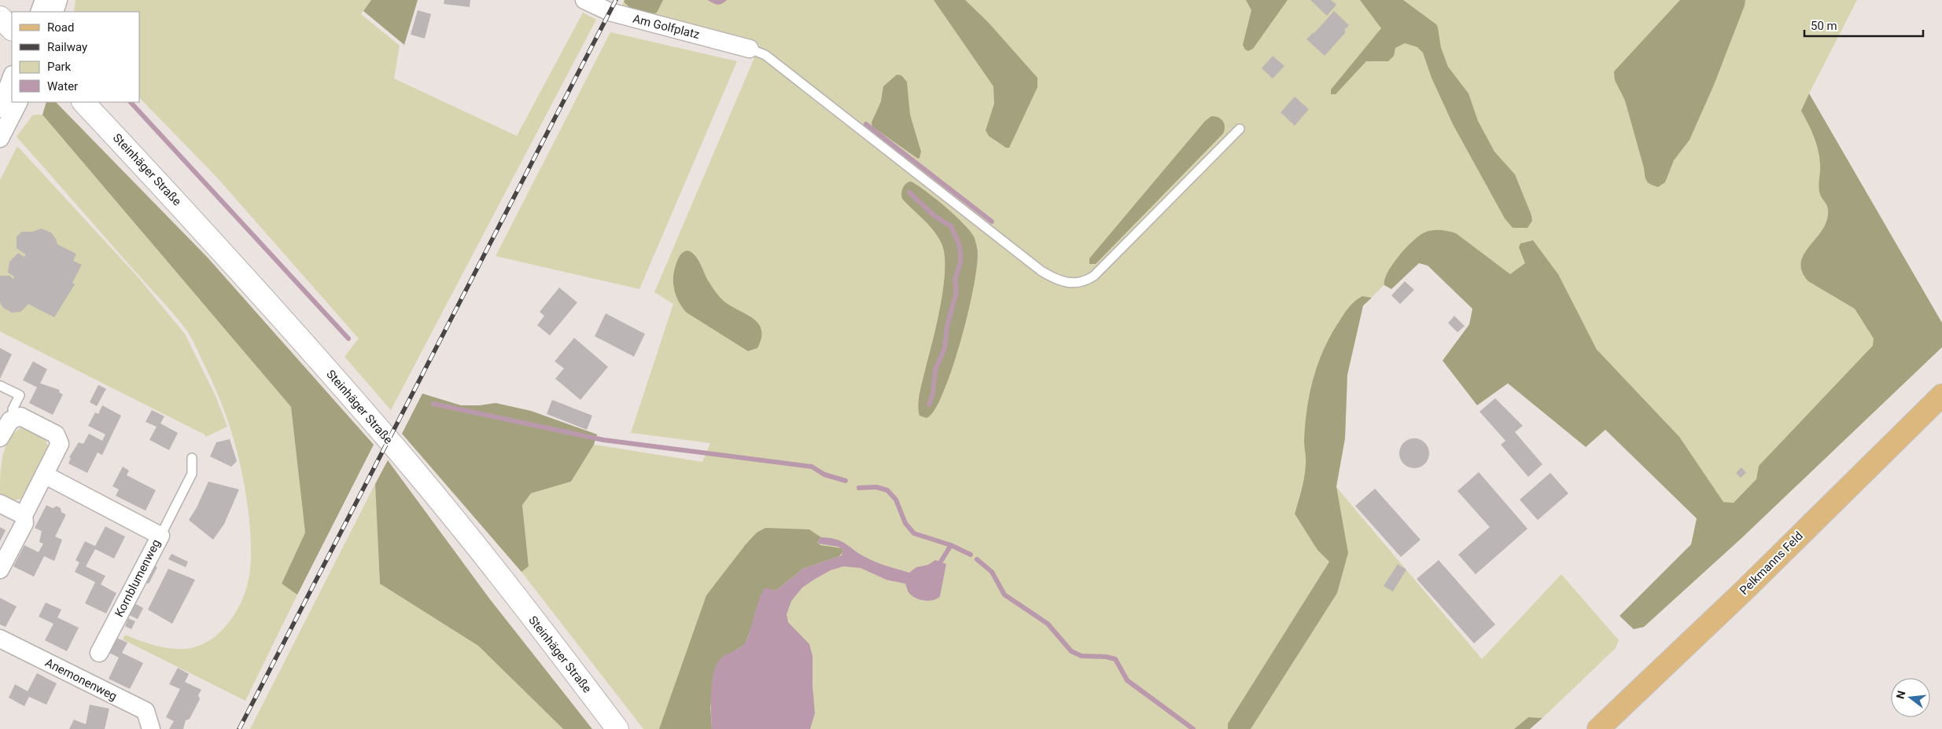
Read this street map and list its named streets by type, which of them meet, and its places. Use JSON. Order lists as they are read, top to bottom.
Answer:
{
  "streets": {
    "main road": ["Steinhäger Straße", "Pelkmanns Feld"],
    "street": ["Am Golfplatz", "Kornblumenweg", "Anemonenweg"]
  },
  "legend": [
    "Road",
    "Railway",
    "Park",
    "Water"
  ],
  "scale_bar": "50 m",
  "north": "left"
}
